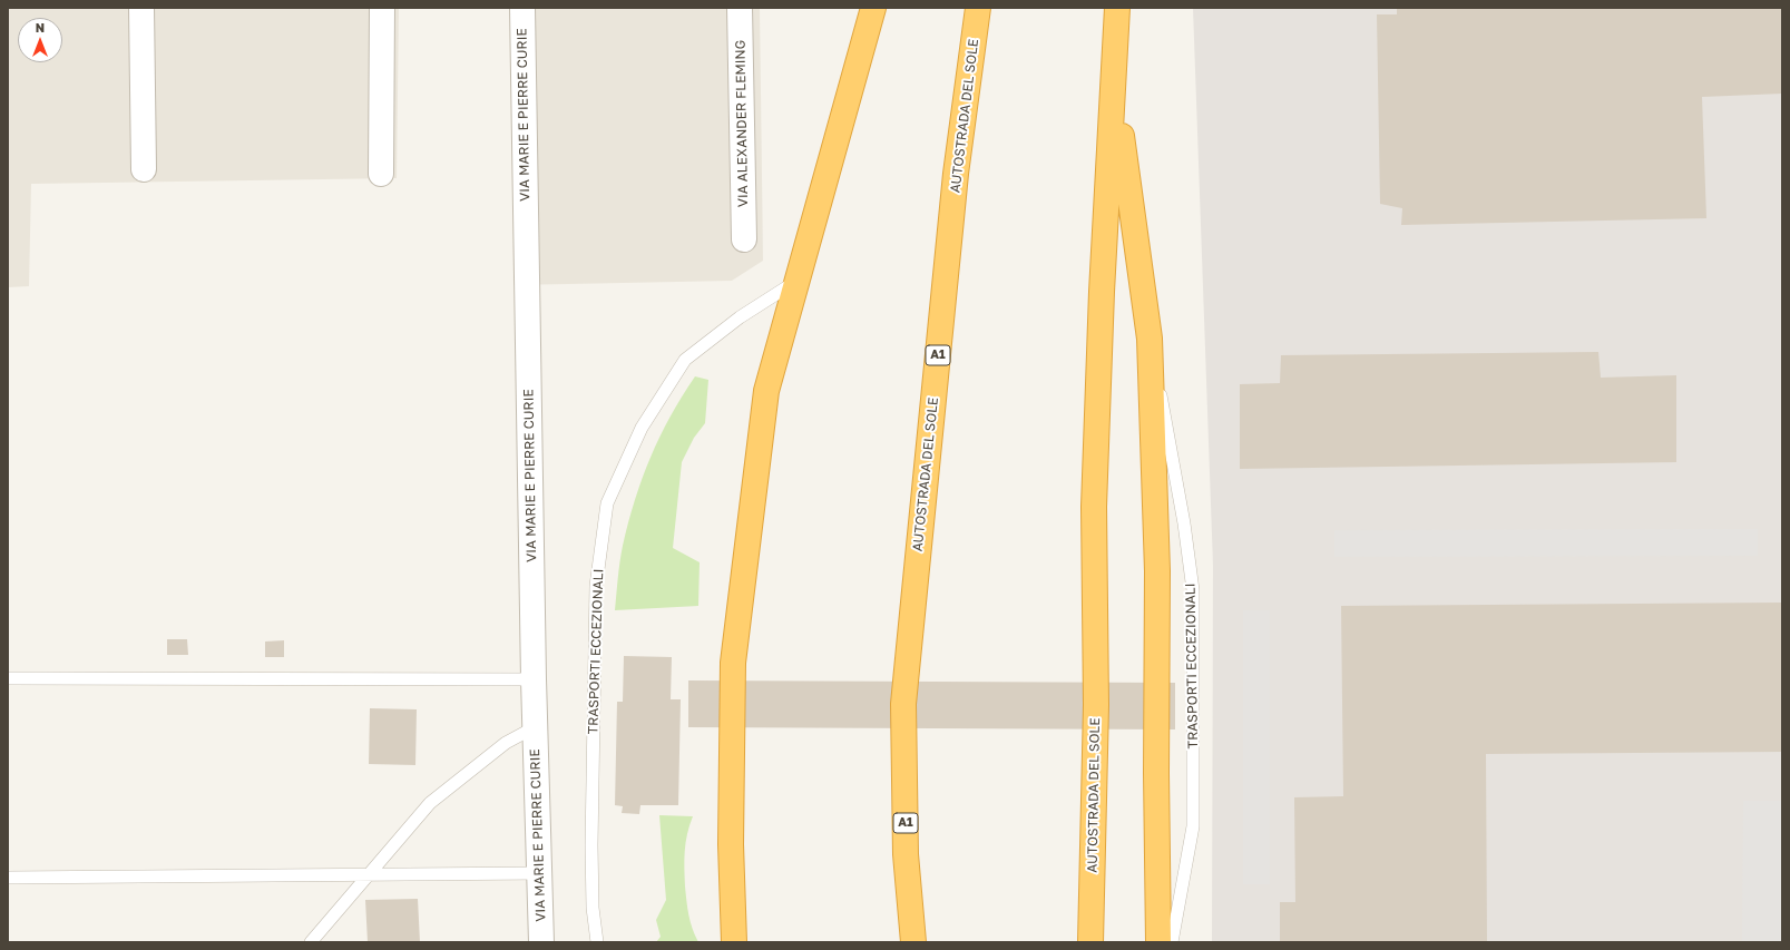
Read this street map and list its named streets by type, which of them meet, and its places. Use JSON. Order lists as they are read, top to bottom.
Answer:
{
  "streets": {
    "highway": ["AUTOSTRADA DEL SOLE", "A1"],
    "street": ["VIA MARIE E PIERRE CURIE", "VIA ALEXANDER FLEMING"],
    "lane": ["TRASPORTI ECCEZIONALI"]
  },
  "north": "top"
}
